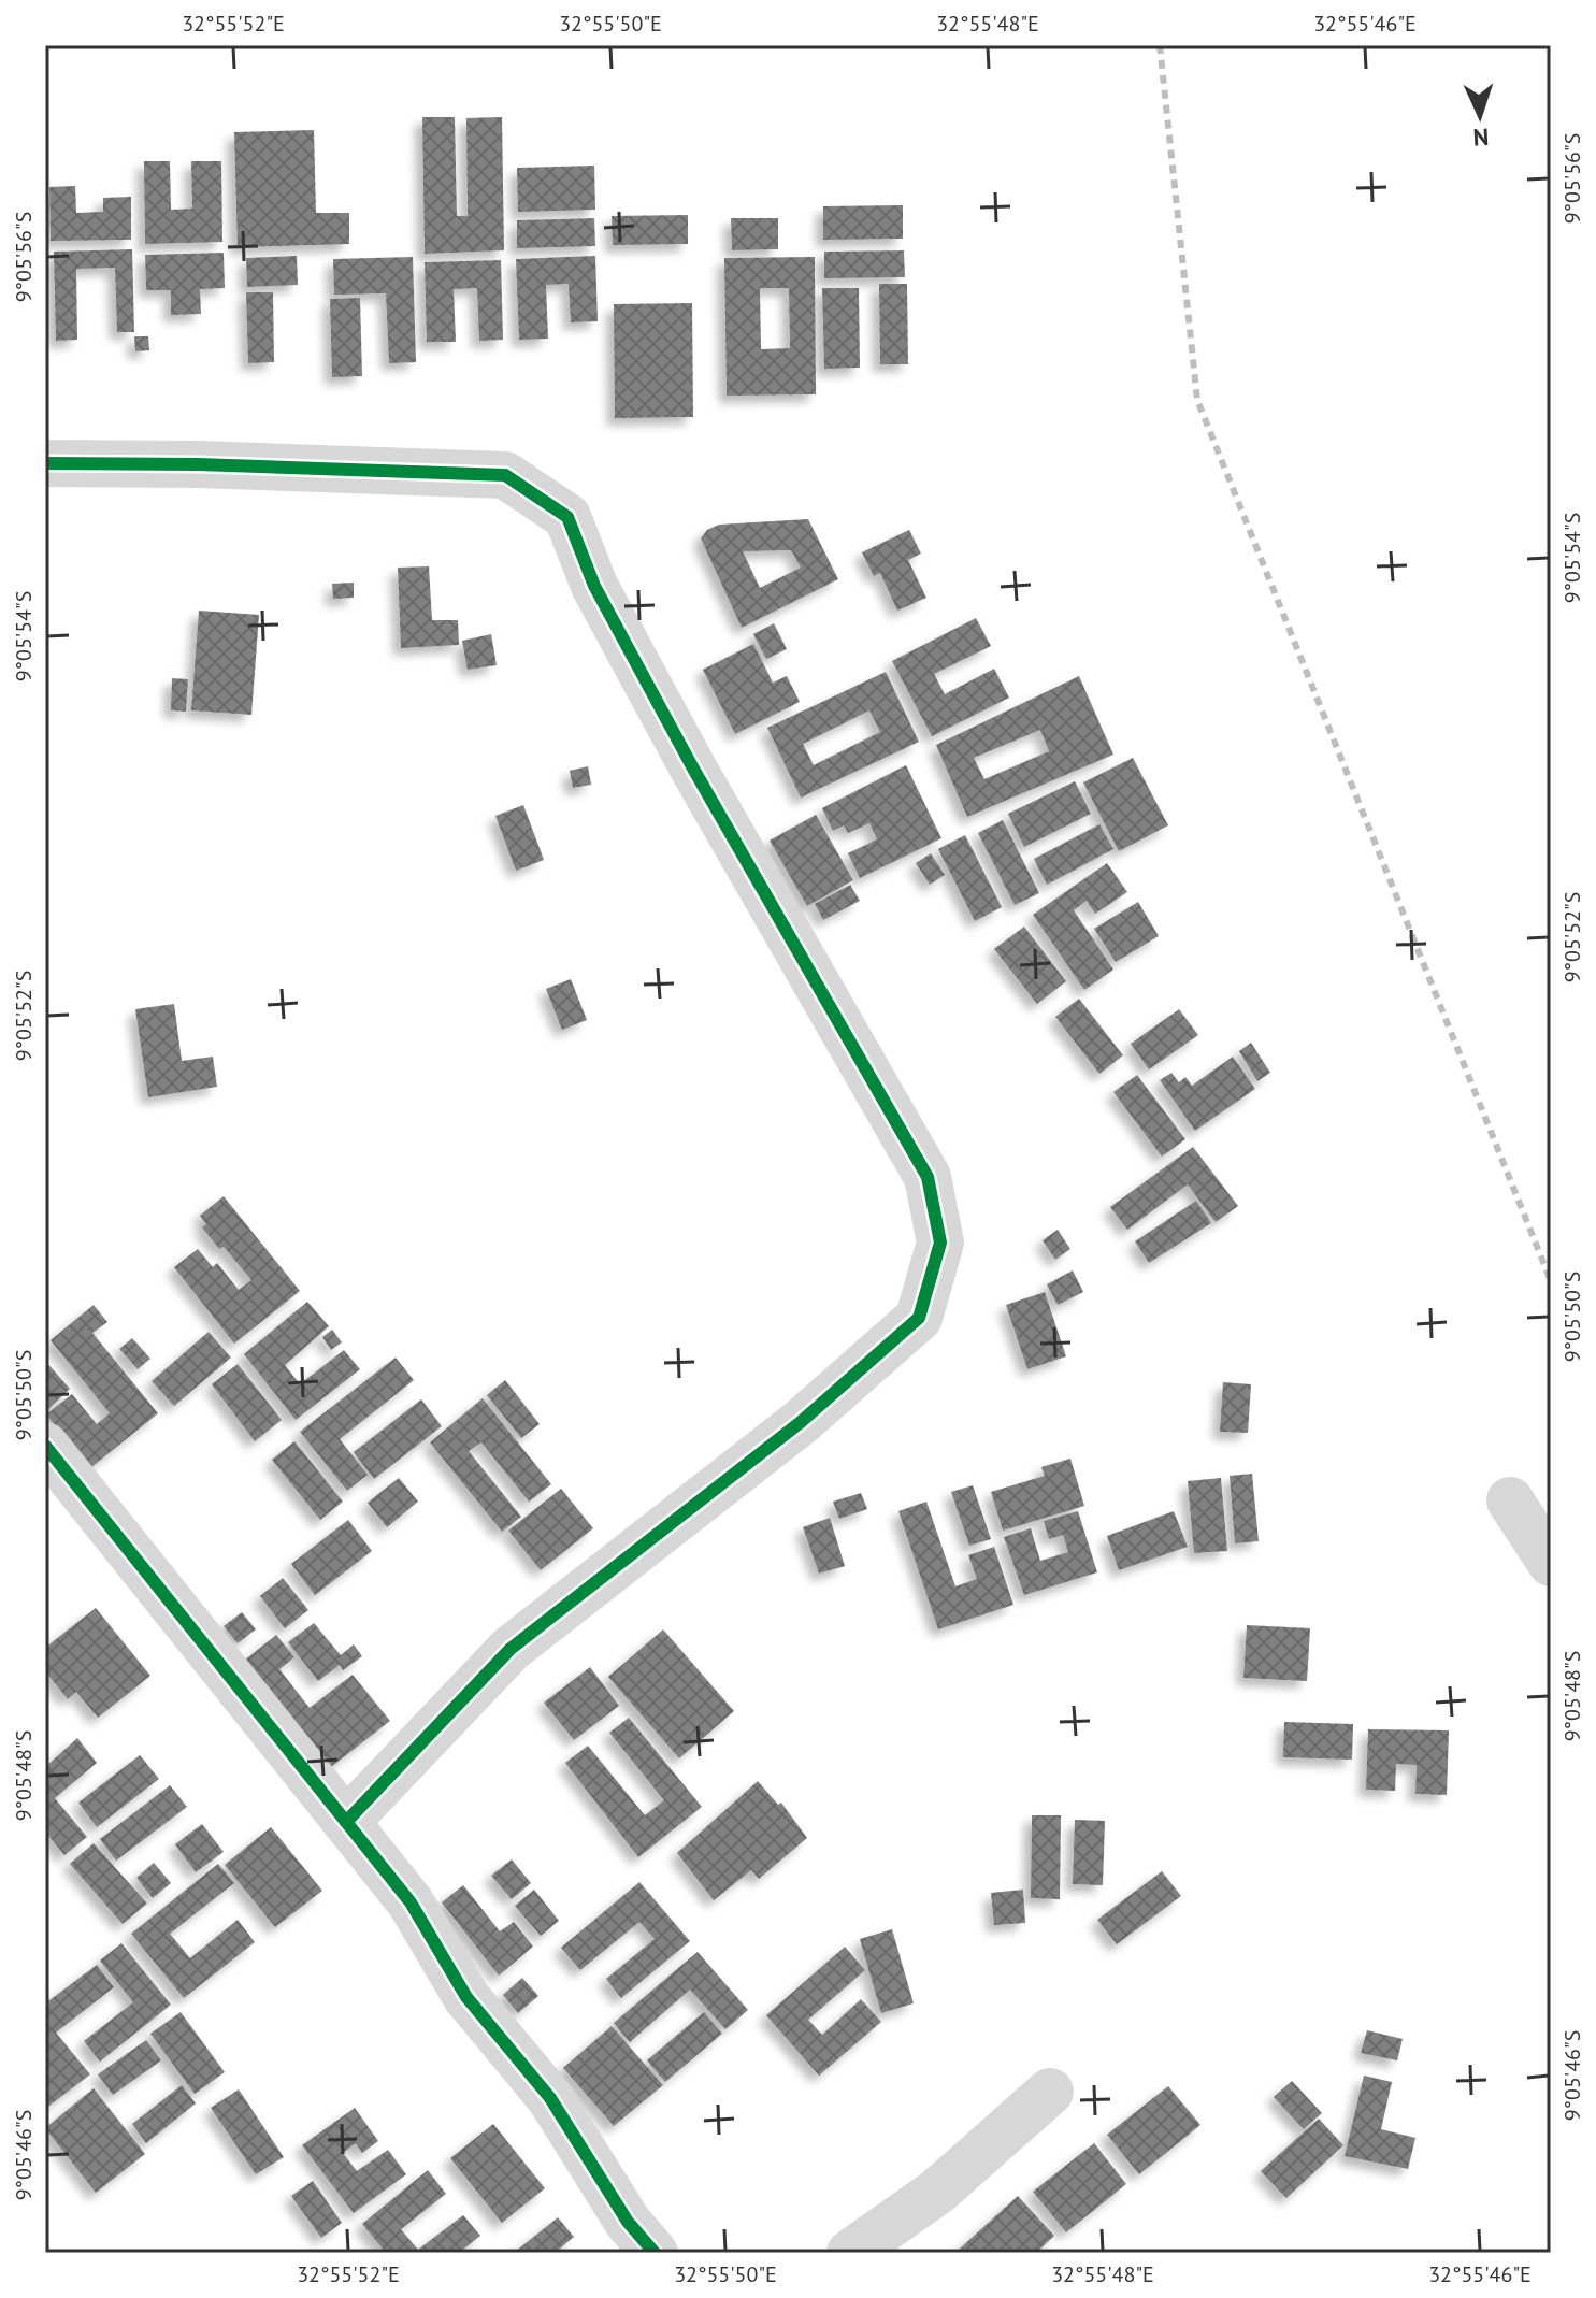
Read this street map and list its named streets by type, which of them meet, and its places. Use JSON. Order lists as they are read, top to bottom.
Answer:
{
  "north": "bottom",
  "coordinates": [
    "32°55'52\"E",
    "32°55'50\"E",
    "32°55'48\"E",
    "32°55'46\"E",
    "9°05'56\"S",
    "9°05'54\"S",
    "9°05'52\"S",
    "9°05'50\"S",
    "9°05'48\"S",
    "9°05'46\"S"
  ]
}
